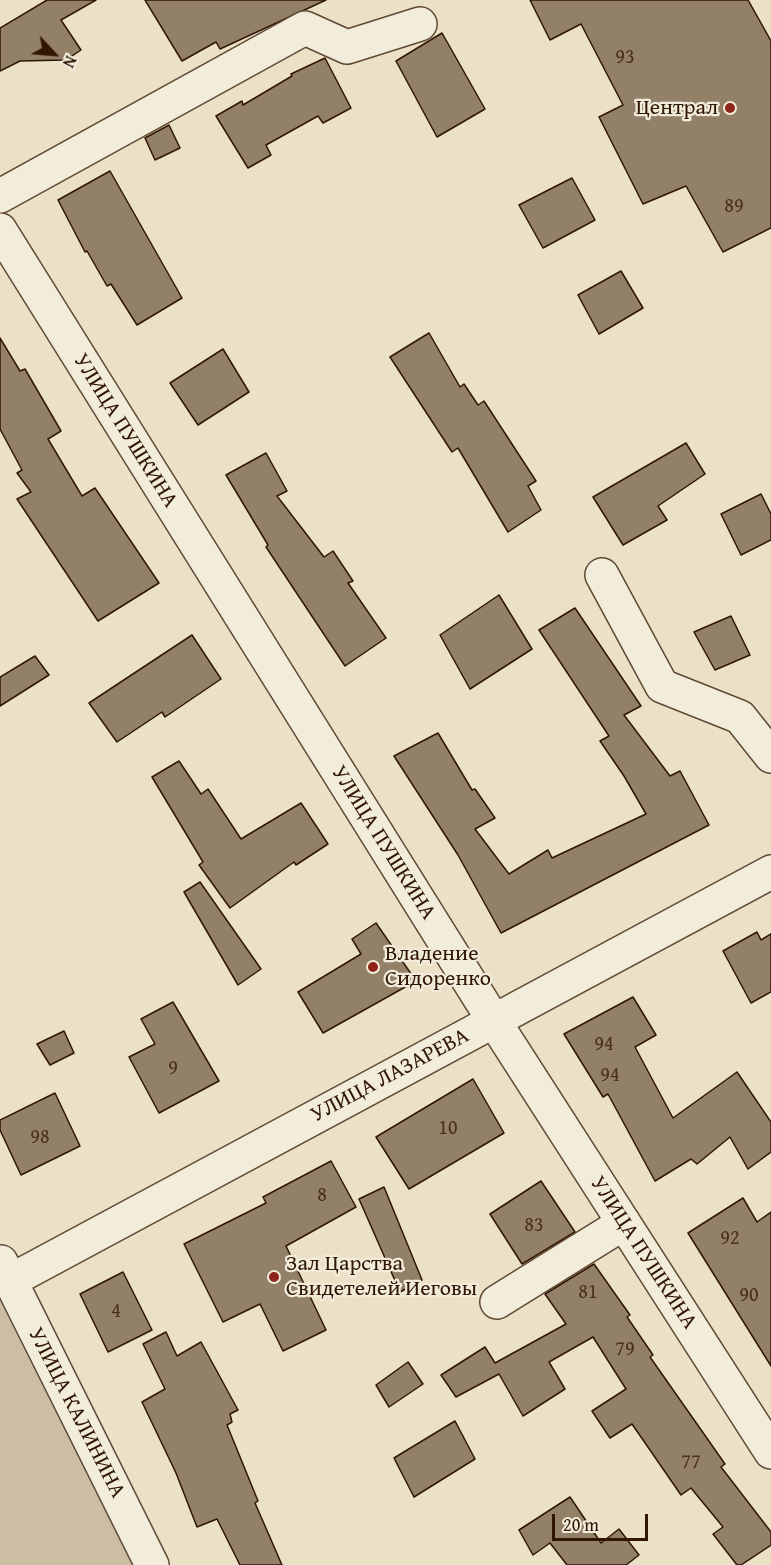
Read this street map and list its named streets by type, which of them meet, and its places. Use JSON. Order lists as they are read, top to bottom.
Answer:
{
  "streets": {
    "street": ["УЛИЦА ПУШКИНА", "УЛИЦА ЛАЗАРЕВА", "УЛИЦА КАЛИНИНА"]
  },
  "crossings": [
    ["УЛИЦА ПУШКИНА", "УЛИЦА ЛАЗАРЕВА"],
    ["УЛИЦА ЛАЗАРЕВА", "УЛИЦА КАЛИНИНА"]
  ],
  "places": ["Централ", "Владение Сидоренко", "Зал Царства Свидетелей Иеговы"],
  "house_numbers": [
    "93",
    "89",
    "94",
    "9",
    "94",
    "10",
    "98",
    "8",
    "83",
    "92",
    "81",
    "90",
    "4",
    "79",
    "77"
  ],
  "scale_bar": "20 m",
  "north": "bottom right"
}
